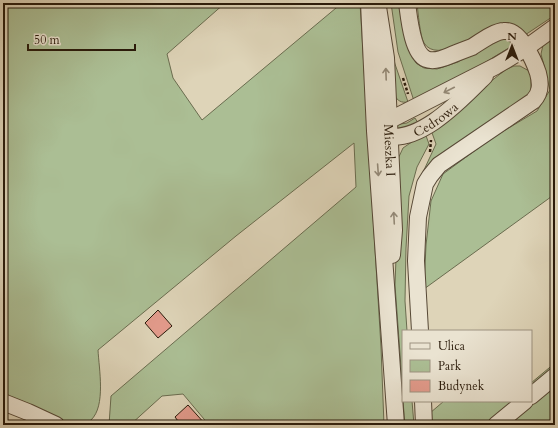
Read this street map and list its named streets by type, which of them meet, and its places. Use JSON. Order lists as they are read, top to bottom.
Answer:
{
  "streets": {
    "street": ["Cedrowa", "Mieszka I"]
  },
  "crossings": [
    ["Cedrowa", "Mieszka I"]
  ],
  "legend": ["Ulica", "Park", "Budynek"],
  "scale_bar": "50 m",
  "north": "top"
}
